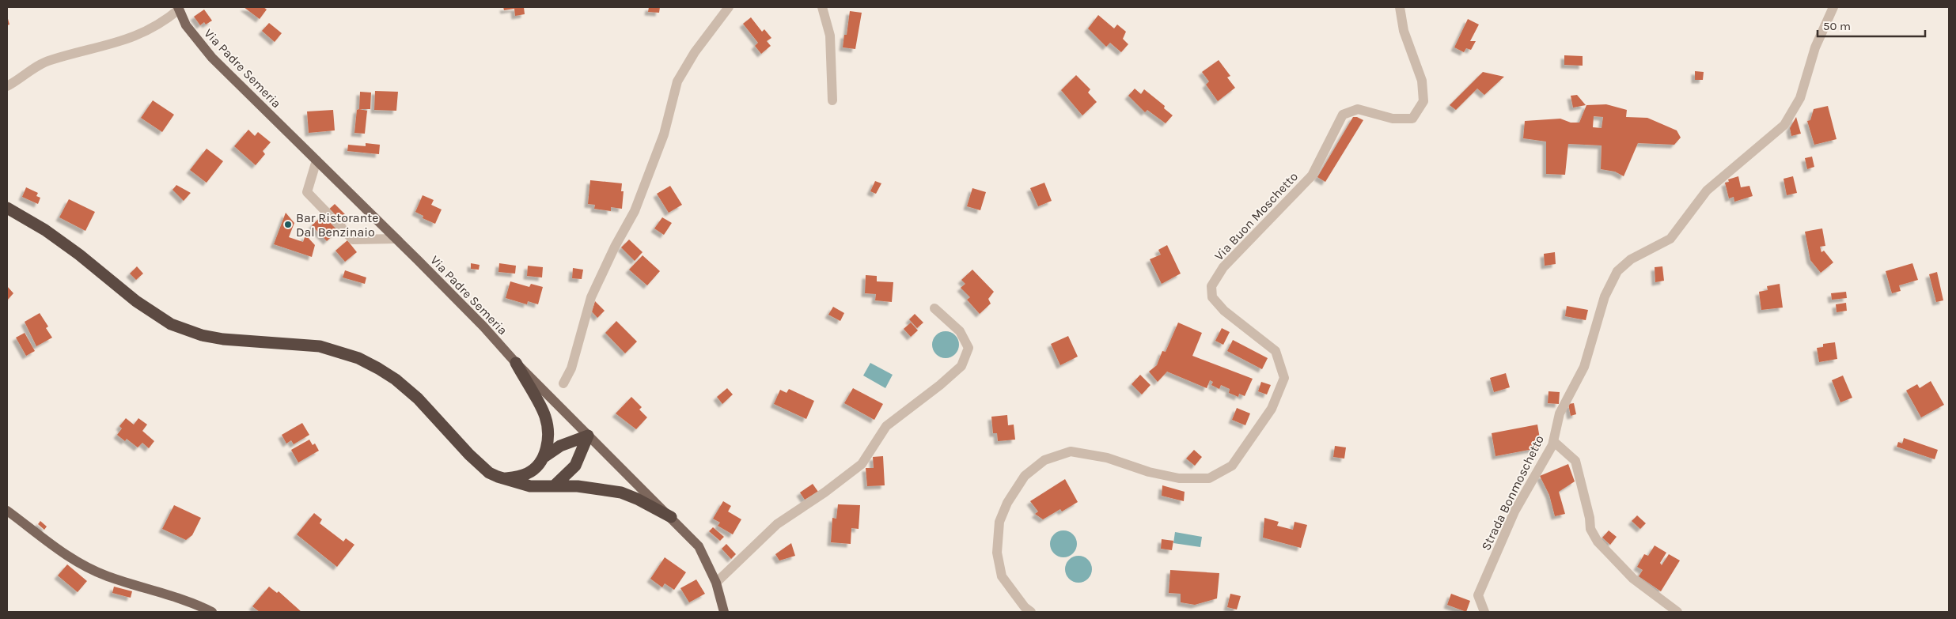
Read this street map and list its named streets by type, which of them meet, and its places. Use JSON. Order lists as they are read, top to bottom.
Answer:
{
  "streets": {
    "main road": ["Via Padre Semeria"],
    "street": ["Via Buon Moschetto", "Strada Bonmoschetto"]
  },
  "places": ["Bar Ristorante Dal Benzinaio"],
  "scale_bar": "50 m"
}
